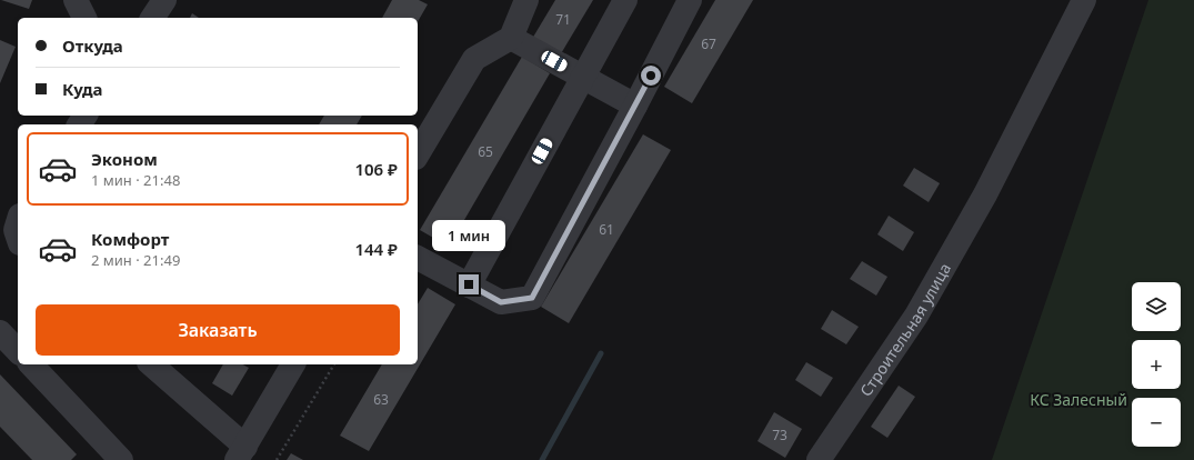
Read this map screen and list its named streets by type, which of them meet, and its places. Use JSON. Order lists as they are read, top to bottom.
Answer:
{
  "streets": {
    "street": ["Строительная улица"]
  },
  "parks": ["КС Залесный"],
  "house_numbers": [
    "71",
    "67",
    "65",
    "61",
    "63",
    "73"
  ],
  "page": {
    "banner": ["Откуда", "Куда"],
    "list": [
      {
        "name": "Эконом",
        "note": "1 мин · 21:48",
        "value": "106 ₽"
      },
      {
        "name": "Комфорт",
        "note": "2 мин · 21:49",
        "value": "144 ₽"
      }
    ],
    "bubble": "1 мин",
    "map_buttons": ["+", "−"],
    "buttons": "Заказать"
  }
}
